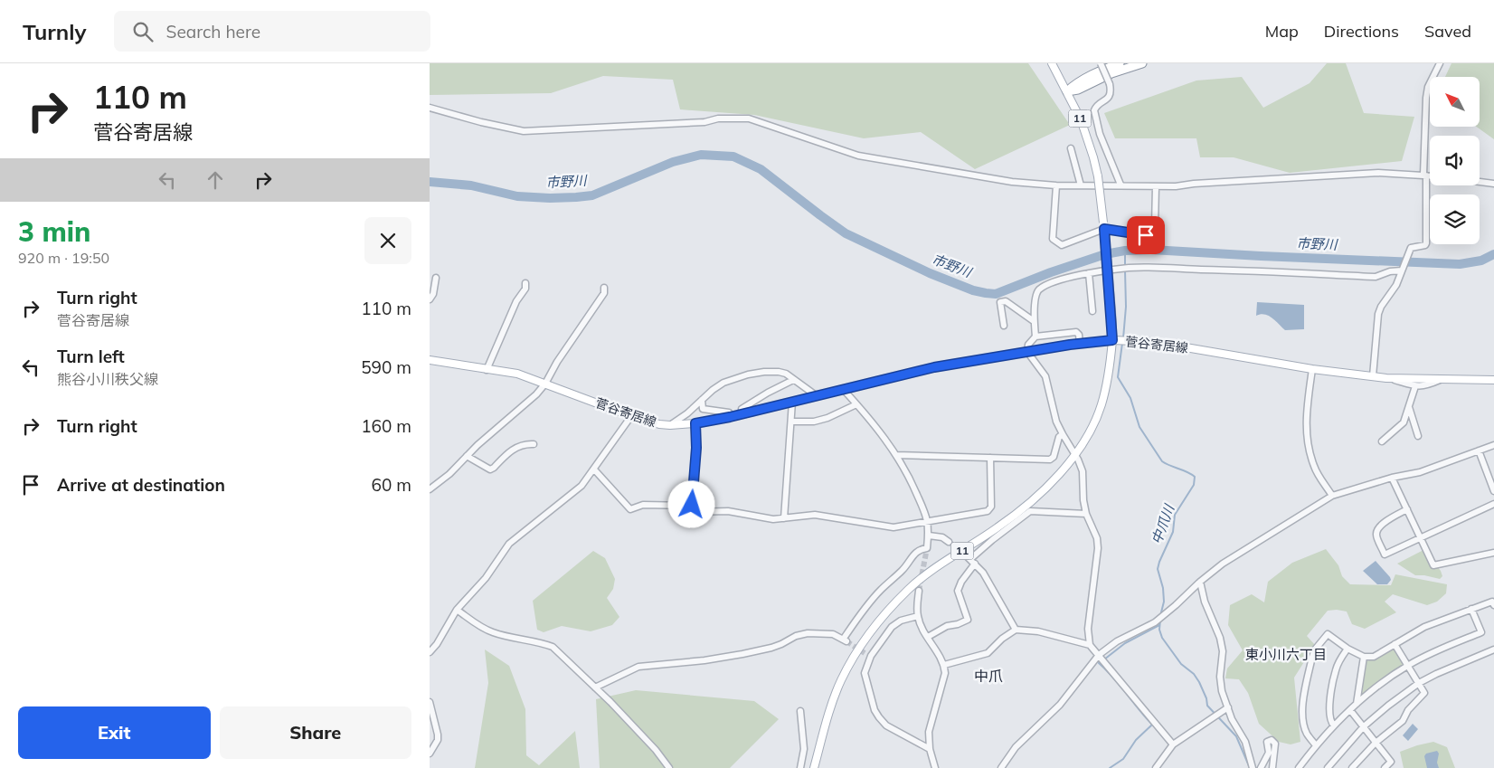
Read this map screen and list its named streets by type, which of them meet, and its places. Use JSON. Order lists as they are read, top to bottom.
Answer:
{
  "streets": {
    "main road": ["11", "菅谷寄居線"]
  },
  "crossings": [
    ["11", "菅谷寄居線"]
  ],
  "districts": ["東小川六丁目", "中爪"],
  "water": ["市野川", "中爪川"],
  "north": "top left",
  "page": {
    "header": "Turnly",
    "search": "Search here",
    "nav": ["Map", "Directions", "Saved"],
    "turn": ["110 m", "菅谷寄居線"],
    "heading": ["3 min", "920 m · 19:50"],
    "list": [
      {
        "name": "Turn right",
        "note": "菅谷寄居線",
        "value": "110 m"
      },
      {
        "name": "Turn left",
        "note": "熊谷小川秩父線",
        "value": "590 m"
      },
      {
        "name": "Turn right",
        "value": "160 m"
      },
      {
        "name": "Arrive at destination",
        "value": "60 m"
      }
    ],
    "buttons": ["Exit", "Share"]
  }
}
